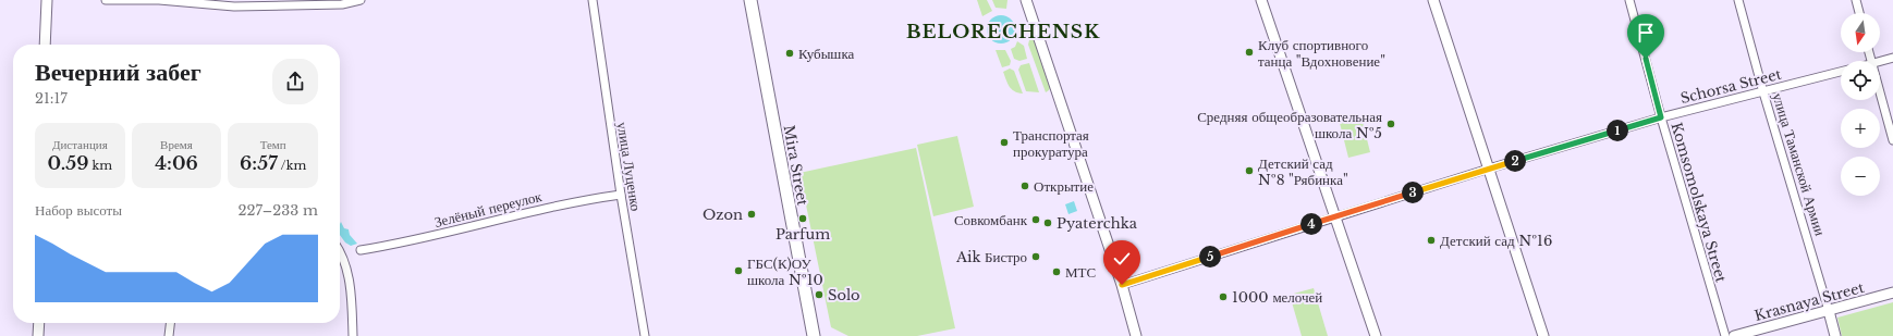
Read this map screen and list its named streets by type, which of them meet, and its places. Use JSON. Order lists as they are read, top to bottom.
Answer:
{
  "streets": {
    "main road": ["Mira Street"],
    "street": [
      "Schorsa Street",
      "улица Таманской Армии",
      "улица Луценко",
      "Komsomolskaya Street",
      "Зелёный переулок",
      "Krasnaya Street"
    ]
  },
  "crossings": [
    ["Schorsa Street", "улица Таманской Армии"],
    ["Schorsa Street", "Komsomolskaya Street"],
    ["улица Таманской Армии", "Krasnaya Street"],
    ["улица Луценко", "Зелёный переулок"]
  ],
  "districts": ["BELORECHENSK"],
  "places": [
    "Клуб спортивного танца \"Вдохновение\"",
    "Кубышка",
    "Средняя общеобразовательная школа №5",
    "Транспортая прокуратура",
    "Детский сад №8 \"Рябинка\"",
    "Открытие",
    "Ozon",
    "Parfum",
    "Совкомбанк",
    "Pyaterchka",
    "Детский сад №16",
    "Aik Бистро",
    "ГБС(К)ОУ школа №10",
    "МТС",
    "Solo",
    "1000 мелочей"
  ],
  "north": "bottom",
  "page": {
    "map_buttons": ["+", "−"],
    "heading": ["Вечерний забег", "21:17"],
    "stats": [
      ["Дистанция", "0.59 km"],
      ["Время", "4:06"],
      ["Темп", "6:57 /km"]
    ],
    "pins": [
      "1",
      "2",
      "3",
      "4",
      "5"
    ],
    "chart": ["Набор высоты", "227–233 m"]
  }
}
